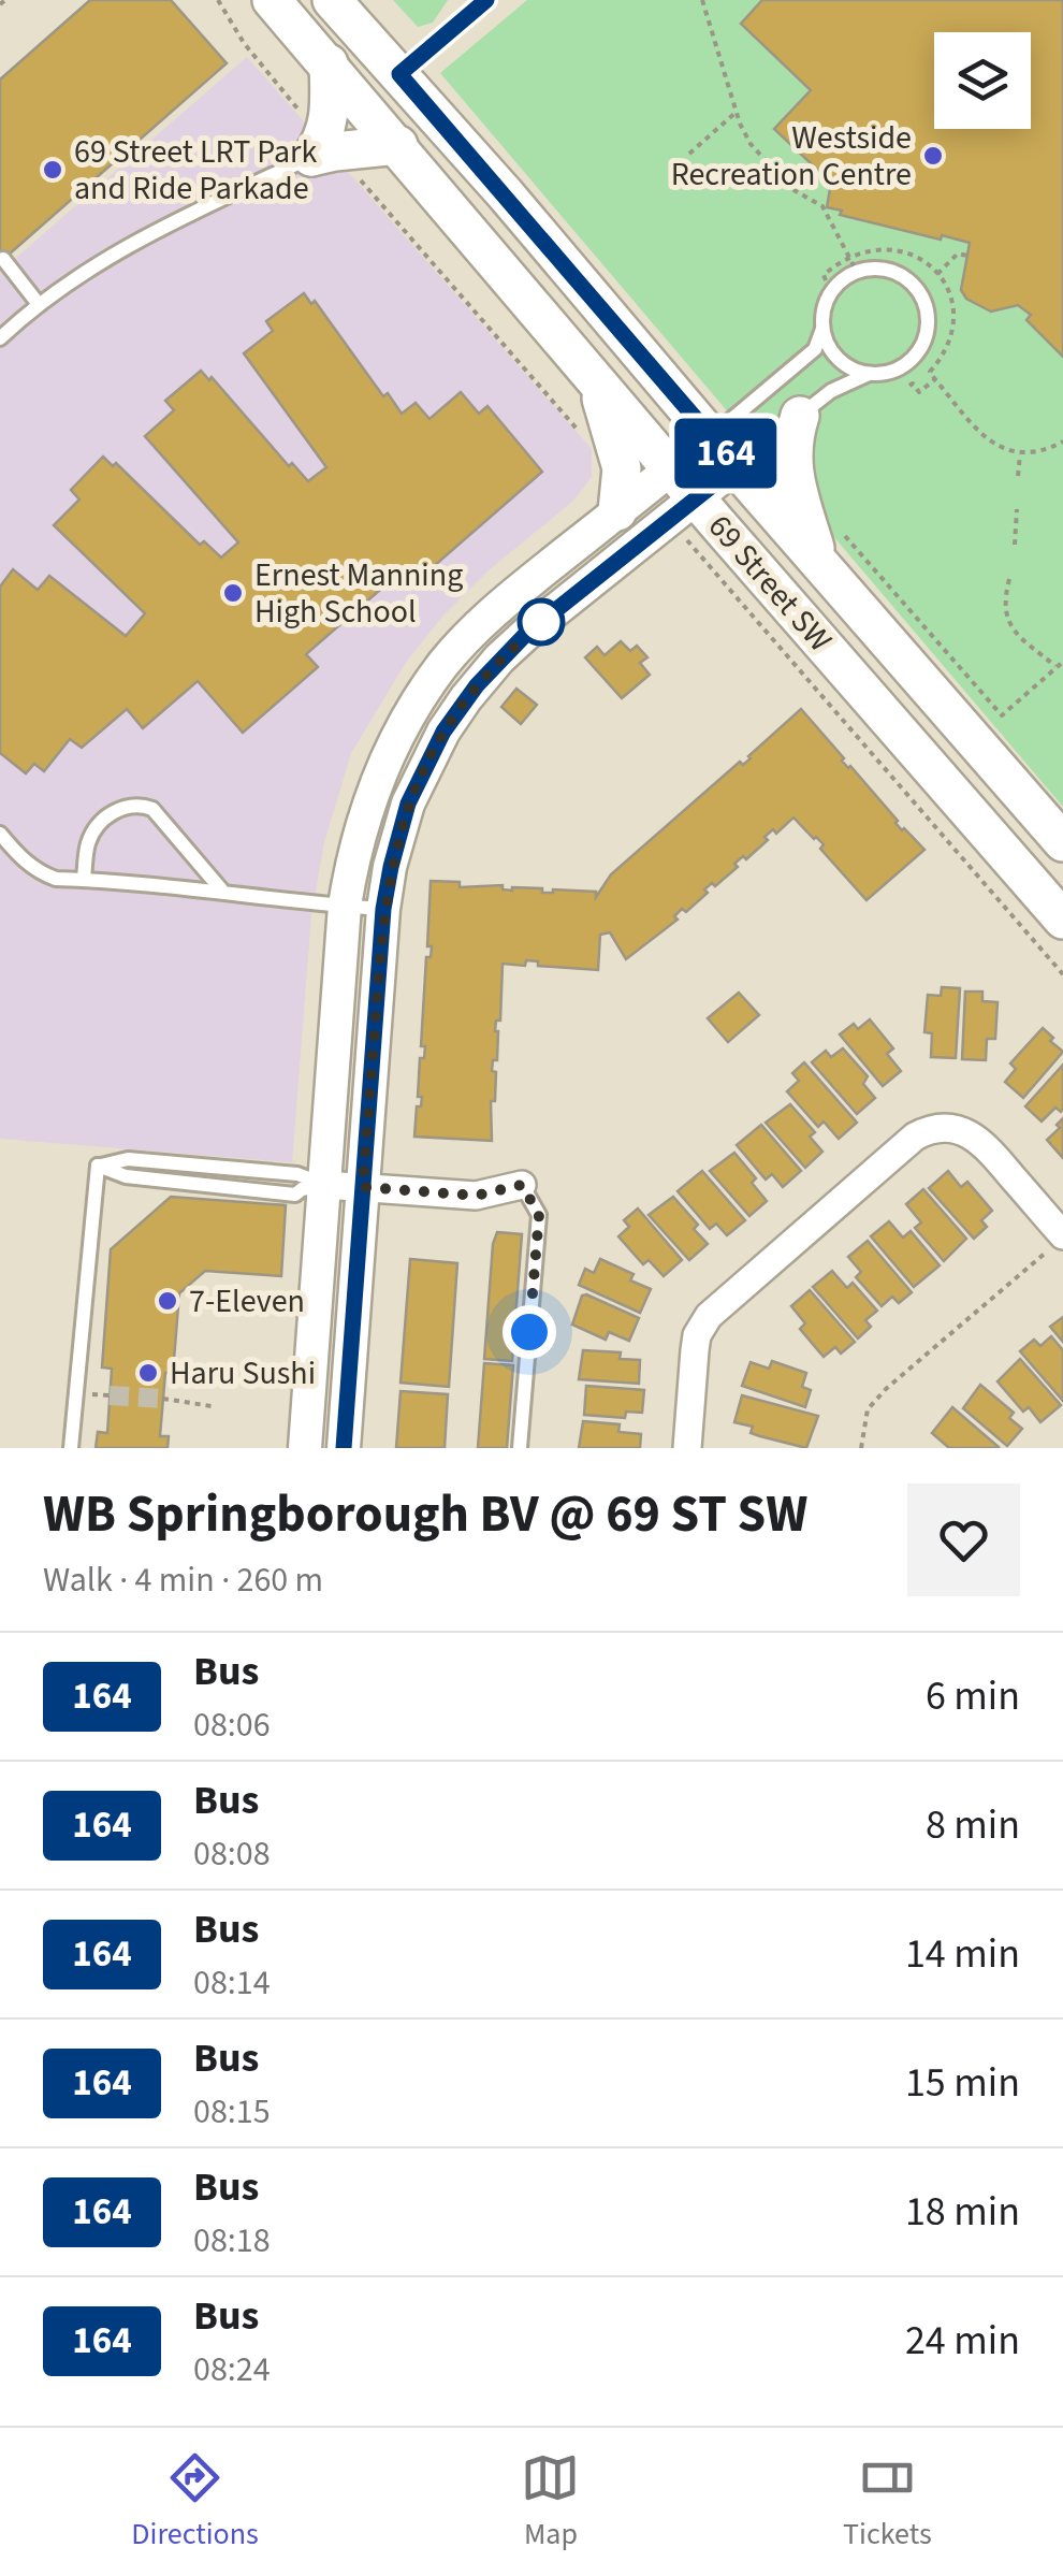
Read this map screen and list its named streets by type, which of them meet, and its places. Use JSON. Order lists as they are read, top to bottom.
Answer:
{
  "streets": {
    "main road": ["69 Street SW"]
  },
  "places": [
    "Westside Recreation Centre",
    "69 Street LRT Park and Ride Parkade",
    "Ernest Manning High School",
    "7-Eleven",
    "Haru Sushi"
  ],
  "lines": ["bus line 164"],
  "page": {
    "on_map": "164",
    "heading": ["WB Springborough BV @ 69 ST SW", "Walk · 4 min · 260 m"],
    "list": [
      {
        "mark": "164",
        "name": "Bus",
        "note": "08:06",
        "value": "6 min"
      },
      {
        "mark": "164",
        "name": "Bus",
        "note": "08:08",
        "value": "8 min"
      },
      {
        "mark": "164",
        "name": "Bus",
        "note": "08:14",
        "value": "14 min"
      },
      {
        "mark": "164",
        "name": "Bus",
        "note": "08:15",
        "value": "15 min"
      },
      {
        "mark": "164",
        "name": "Bus",
        "note": "08:18",
        "value": "18 min"
      },
      {
        "mark": "164",
        "name": "Bus",
        "note": "08:24",
        "value": "24 min"
      }
    ],
    "tabs": ["Directions", "Map", "Tickets"]
  }
}
